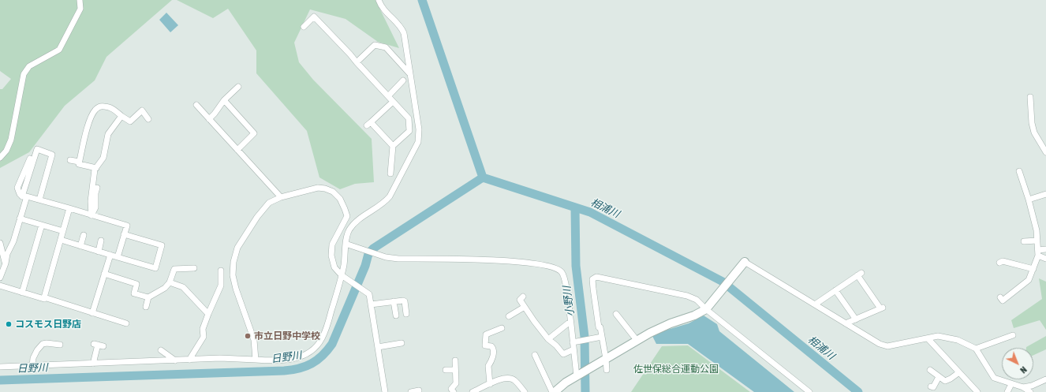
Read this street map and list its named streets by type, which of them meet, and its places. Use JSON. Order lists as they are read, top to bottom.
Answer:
{
  "water": ["相浦川", "小野川", "日野川"],
  "parks": ["佐世保総合運動公園"],
  "places": ["コスモス日野店", "市立日野中学校"],
  "north": "bottom right"
}
